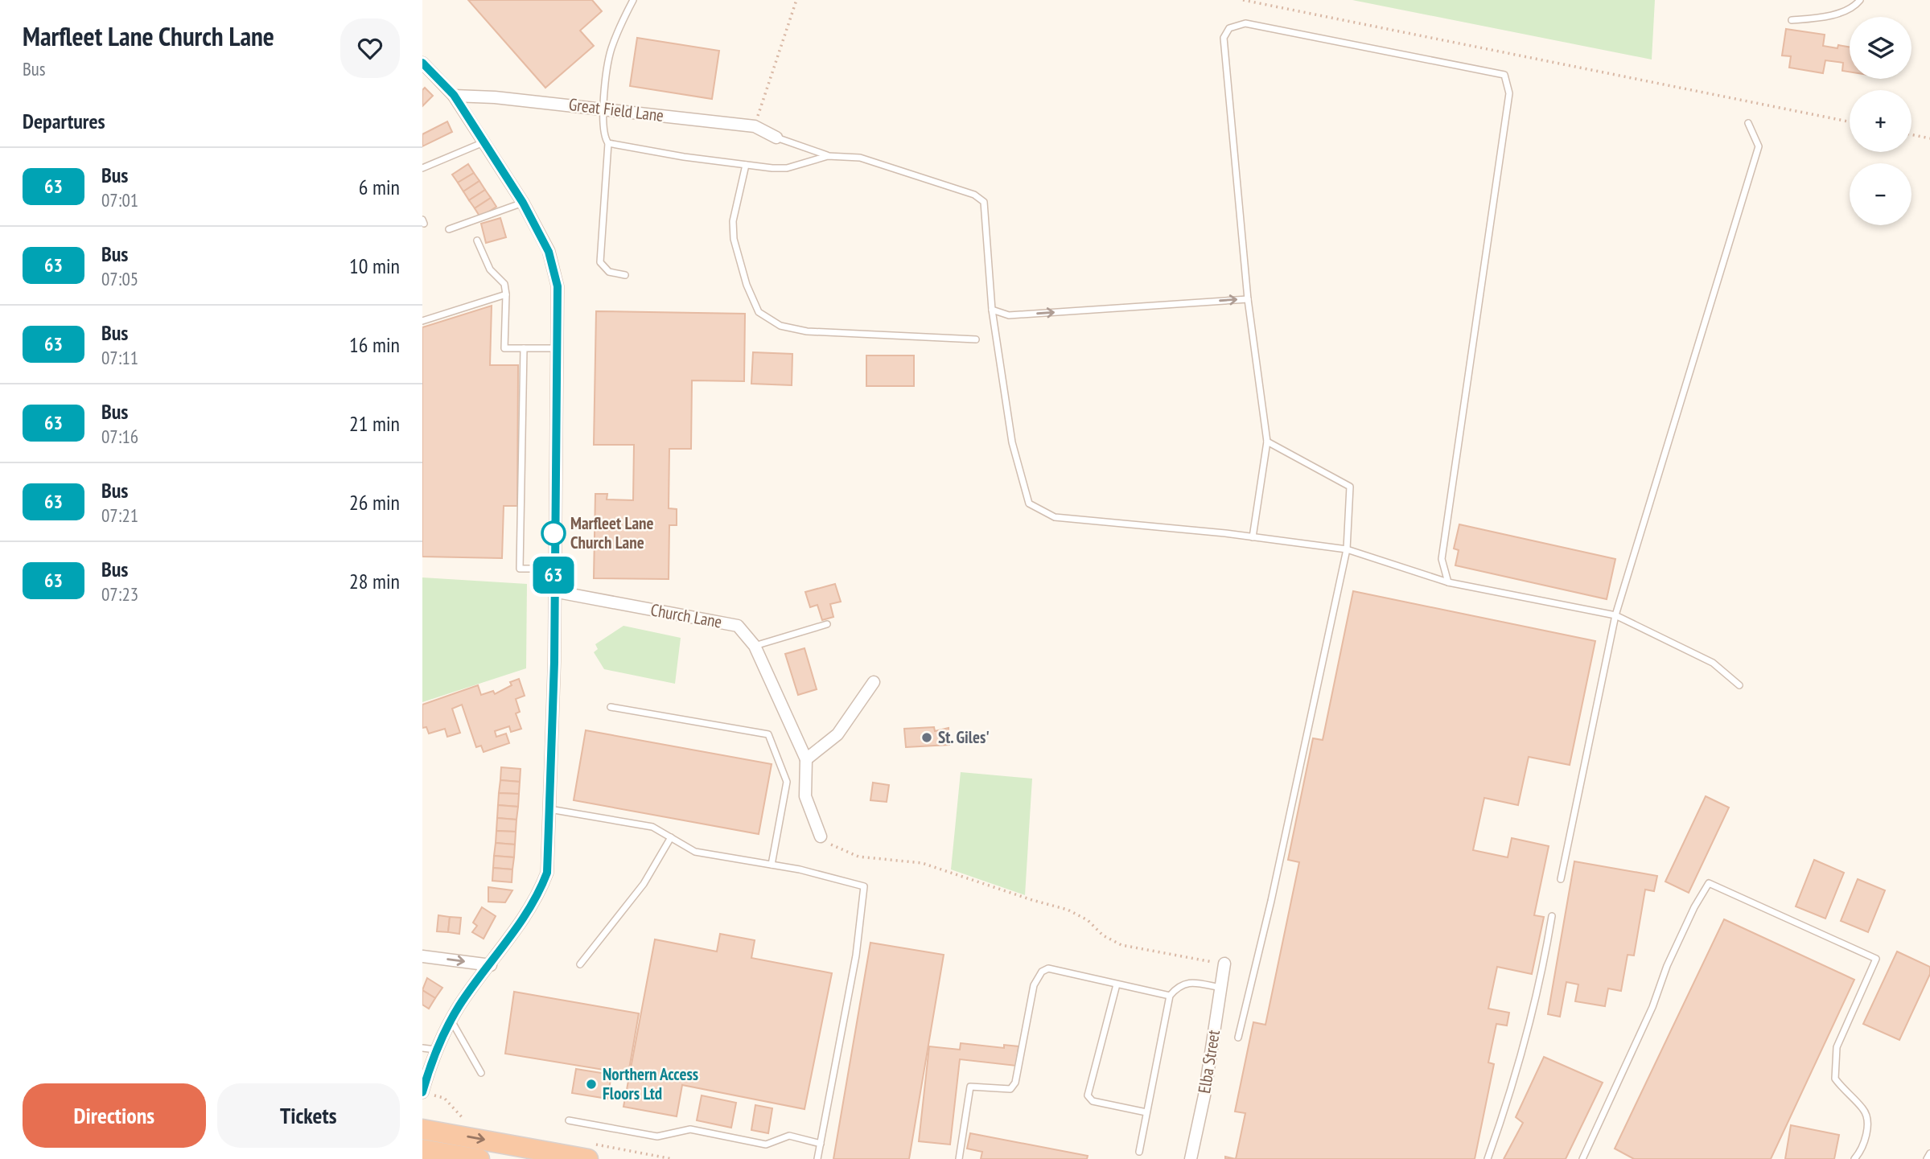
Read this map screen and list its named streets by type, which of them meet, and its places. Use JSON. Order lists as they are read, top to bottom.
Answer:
{
  "streets": {
    "street": ["Great Field Lane", "Church Lane", "Elba Street"]
  },
  "places": ["Marfleet Lane Church Lane", "St. Giles'", "Northern Access Floors Ltd"],
  "lines": ["bus line 63"],
  "page": {
    "heading": [
      ["Marfleet Lane Church Lane", "Bus"],
      "Departures"
    ],
    "on_map": "63",
    "map_buttons": ["+", "−"],
    "list": [
      {
        "mark": "63",
        "name": "Bus",
        "note": "07:01",
        "value": "6 min"
      },
      {
        "mark": "63",
        "name": "Bus",
        "note": "07:05",
        "value": "10 min"
      },
      {
        "mark": "63",
        "name": "Bus",
        "note": "07:11",
        "value": "16 min"
      },
      {
        "mark": "63",
        "name": "Bus",
        "note": "07:16",
        "value": "21 min"
      },
      {
        "mark": "63",
        "name": "Bus",
        "note": "07:21",
        "value": "26 min"
      },
      {
        "mark": "63",
        "name": "Bus",
        "note": "07:23",
        "value": "28 min"
      }
    ],
    "buttons": ["Directions", "Tickets"]
  }
}
